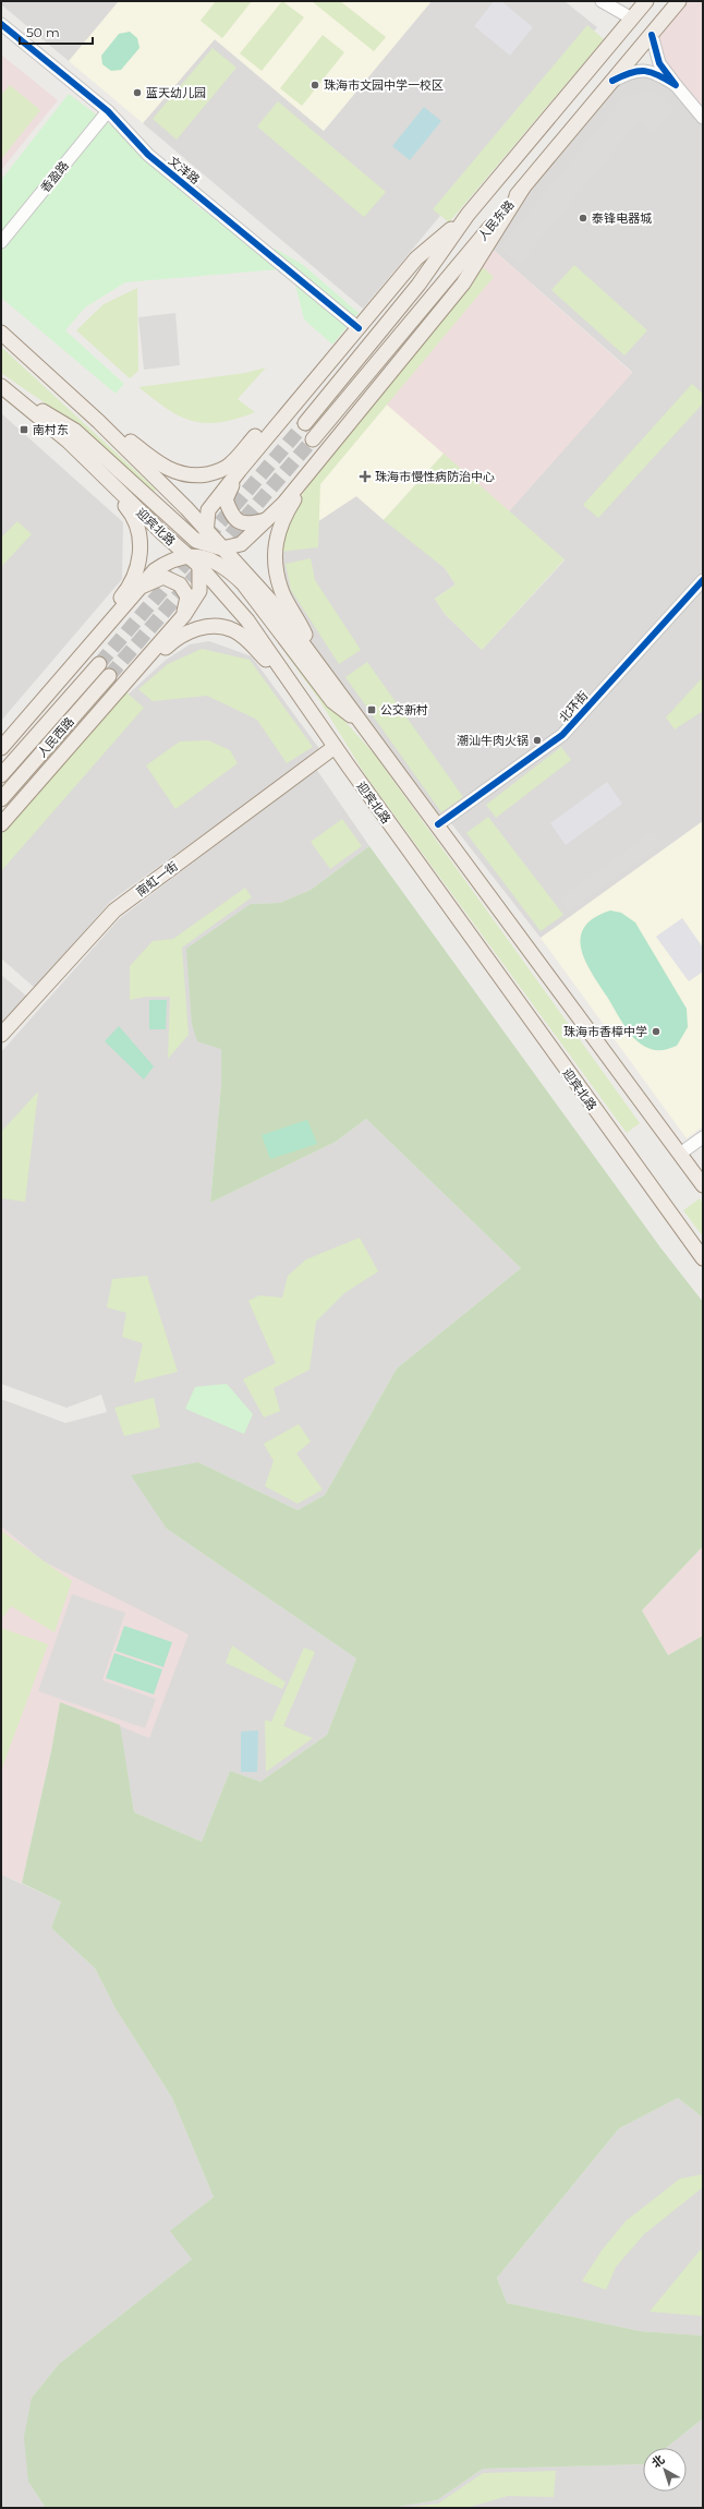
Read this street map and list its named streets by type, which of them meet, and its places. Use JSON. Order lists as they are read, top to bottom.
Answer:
{
  "streets": {
    "main road": [
      "人民东路",
      "迎宾北路",
      "人民西路",
      "南虹一街"
    ],
    "street": ["文洋路", "香盈路", "北环街"]
  },
  "crossings": [
    ["文洋路", "香盈路"],
    ["迎宾北路", "南虹一街"]
  ],
  "places": {
    "other": [
      "珠海市文园中学一校区",
      "蓝天幼儿园",
      "泰锋电器城",
      "潮汕牛肉火锅",
      "珠海市香樟中学"
    ],
    "transit": ["南村东", "公交新村"],
    "health": ["珠海市慢性病防治中心"]
  },
  "scale_bar": "50 m",
  "north": "top left"
}
